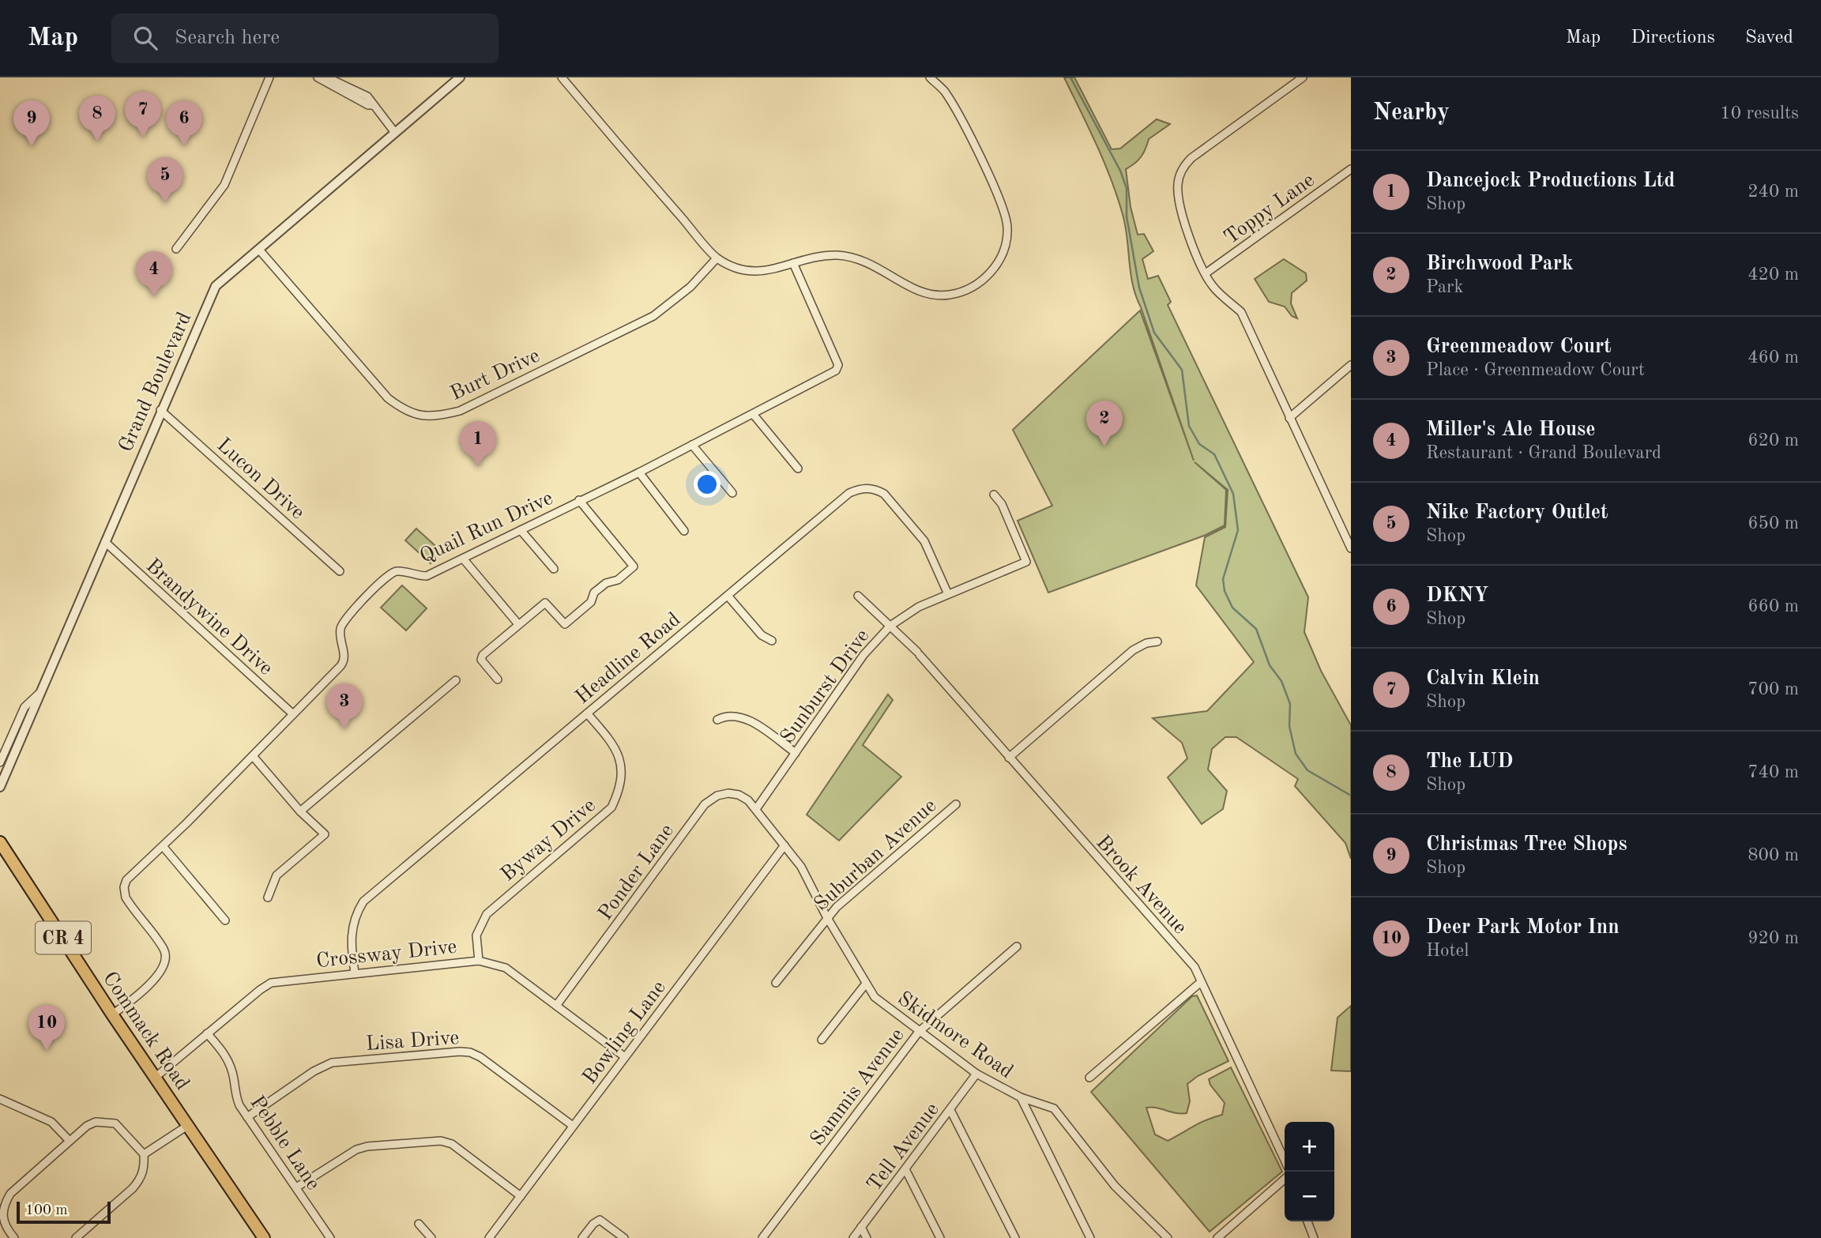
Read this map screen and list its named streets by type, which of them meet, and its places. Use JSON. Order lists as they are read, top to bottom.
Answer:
{
  "streets": {
    "main road": ["CR 4", "Commack Road"],
    "street": [
      "Toppy Lane",
      "Burt Drive",
      "Grand Boulevard",
      "Lucon Drive",
      "Quail Run Drive",
      "Brandywine Drive",
      "Headline Road",
      "Sunburst Drive",
      "Byway Drive",
      "Suburban Avenue",
      "Ponder Lane",
      "Brook Avenue",
      "Crossway Drive",
      "Bowling Lane",
      "Skidmore Road",
      "Lisa Drive",
      "Sammis Avenue",
      "Pebble Lane",
      "Tell Avenue"
    ]
  },
  "crossings": [
    ["Burt Drive", "Grand Boulevard"],
    ["Grand Boulevard", "Lucon Drive"],
    ["Grand Boulevard", "Brandywine Drive"],
    ["Quail Run Drive", "Brandywine Drive"],
    ["Quail Run Drive", "Commack Road"],
    ["Headline Road", "Sunburst Drive"],
    ["Headline Road", "Byway Drive"],
    ["Headline Road", "Crossway Drive"],
    ["Sunburst Drive", "Ponder Lane"],
    ["Sunburst Drive", "Brook Avenue"],
    ["Sunburst Drive", "Skidmore Road"],
    ["Byway Drive", "Crossway Drive"],
    ["Suburban Avenue", "Skidmore Road"],
    ["Ponder Lane", "Crossway Drive"],
    ["Ponder Lane", "Skidmore Road"],
    ["Crossway Drive", "Commack Road"],
    ["Crossway Drive", "Bowling Lane"],
    ["Crossway Drive", "Pebble Lane"],
    ["Bowling Lane", "Skidmore Road"],
    ["Bowling Lane", "Lisa Drive"],
    ["Skidmore Road", "Sammis Avenue"],
    ["Skidmore Road", "Tell Avenue"],
    ["Lisa Drive", "Pebble Lane"]
  ],
  "scale_bar": "100 m",
  "page": {
    "header": "Map",
    "search": "Search here",
    "nav": ["Map", "Directions", "Saved"],
    "heading": ["Nearby", "10 results"],
    "pins": [
      "7",
      "8",
      "6",
      "9",
      "5",
      "4",
      "2",
      "1",
      "3",
      "10"
    ],
    "list": [
      {
        "mark": "1",
        "name": "Dancejock Productions Ltd",
        "note": "Shop",
        "value": "240 m"
      },
      {
        "mark": "2",
        "name": "Birchwood Park",
        "note": "Park",
        "value": "420 m"
      },
      {
        "mark": "3",
        "name": "Greenmeadow Court",
        "note": "Place · Greenmeadow Court",
        "value": "460 m"
      },
      {
        "mark": "4",
        "name": "Miller's Ale House",
        "note": "Restaurant · Grand Boulevard",
        "value": "620 m"
      },
      {
        "mark": "5",
        "name": "Nike Factory Outlet",
        "note": "Shop",
        "value": "650 m"
      },
      {
        "mark": "6",
        "name": "DKNY",
        "note": "Shop",
        "value": "660 m"
      },
      {
        "mark": "7",
        "name": "Calvin Klein",
        "note": "Shop",
        "value": "700 m"
      },
      {
        "mark": "8",
        "name": "The LUD",
        "note": "Shop",
        "value": "740 m"
      },
      {
        "mark": "9",
        "name": "Christmas Tree Shops",
        "note": "Shop",
        "value": "800 m"
      },
      {
        "mark": "10",
        "name": "Deer Park Motor Inn",
        "note": "Hotel",
        "value": "920 m"
      }
    ],
    "map_buttons": ["+", "−"],
    "scale": "100 m"
  }
}
